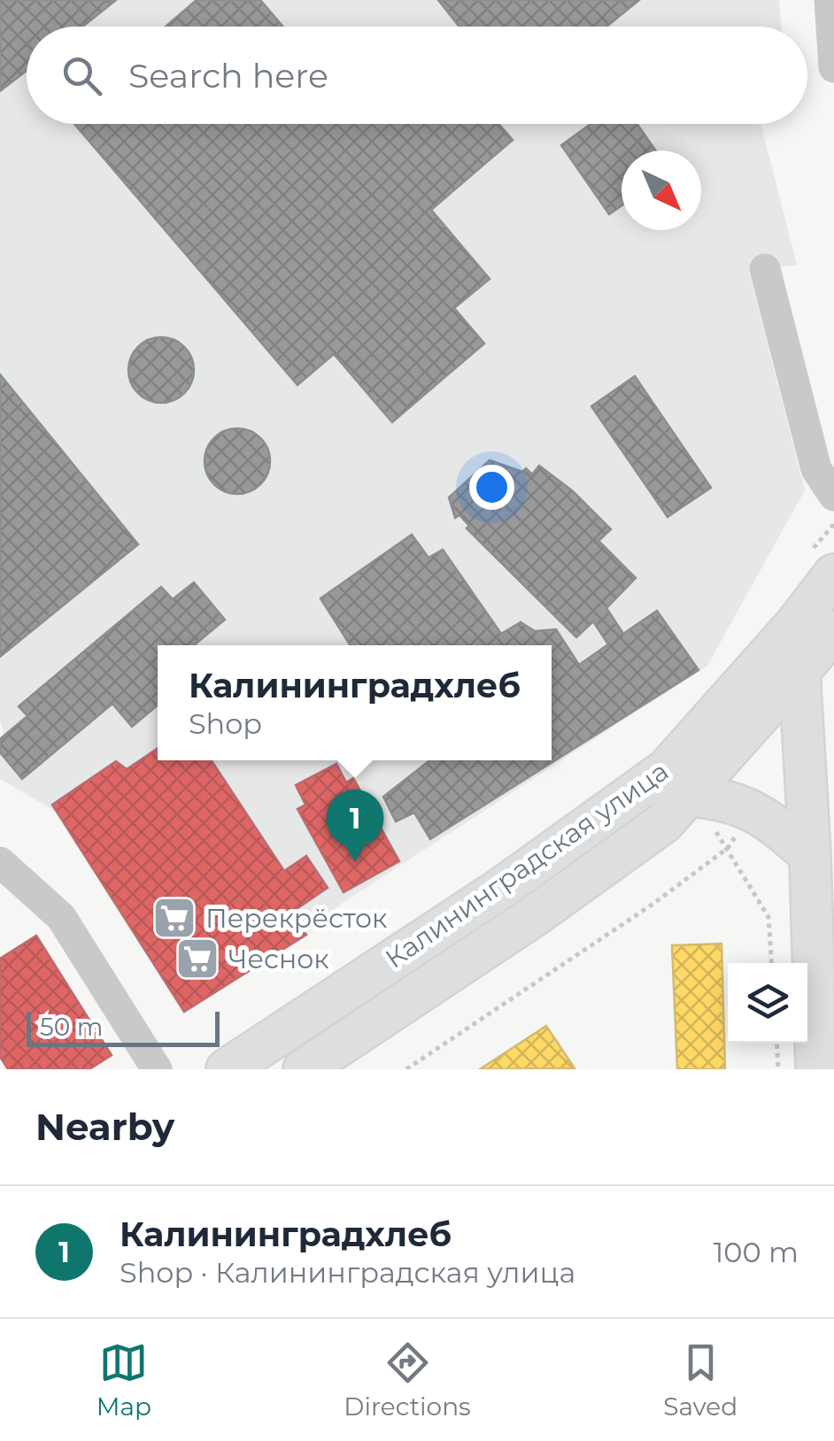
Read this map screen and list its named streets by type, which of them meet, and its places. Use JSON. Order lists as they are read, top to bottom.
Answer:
{
  "streets": {
    "main road": ["Калининградская улица"]
  },
  "places": {
    "supermarket": ["Перекрёсток", "Чеснок"]
  },
  "scale_bar": "50 m",
  "north": "bottom right",
  "page": {
    "search": "Search here",
    "popup": ["Калининградхлеб", "Shop"],
    "pins": "1",
    "scale": "50 m",
    "heading": "Nearby",
    "list": [
      {
        "mark": "1",
        "name": "Калининградхлеб",
        "note": "Shop · Калининградская улица",
        "value": "100 m"
      }
    ],
    "nav": ["Map", "Directions", "Saved"]
  }
}
